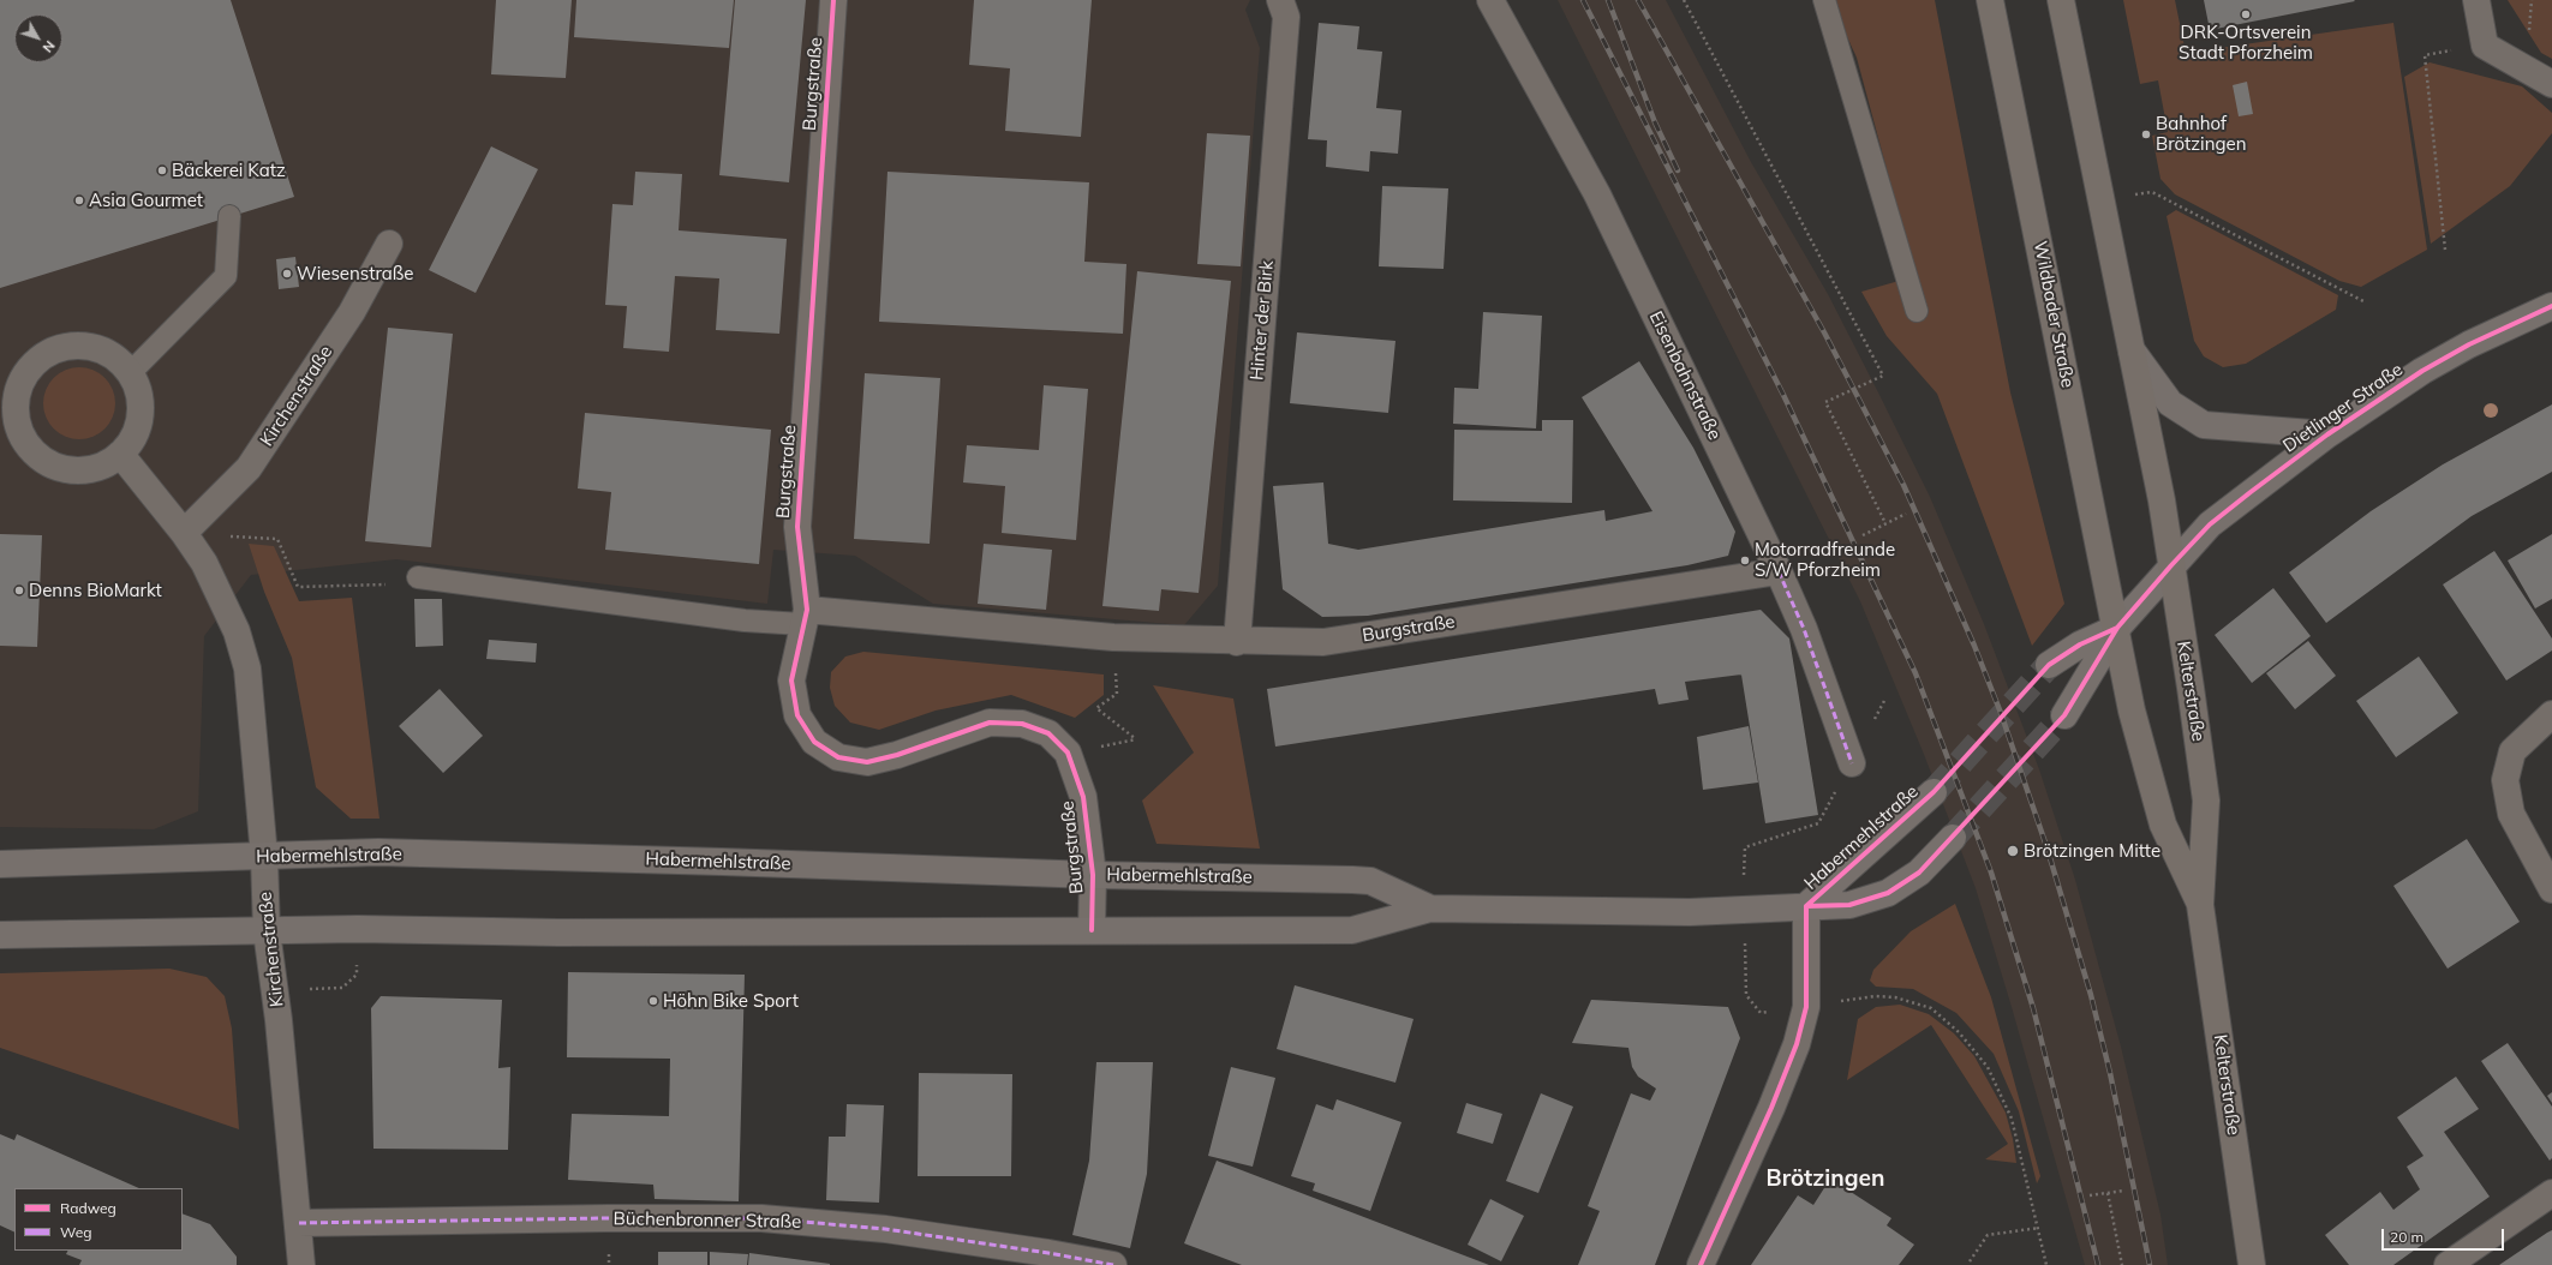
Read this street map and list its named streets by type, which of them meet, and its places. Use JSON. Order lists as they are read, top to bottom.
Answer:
{
  "streets": {
    "main road": [
      "Wildbader Straße",
      "Dietlinger Straße",
      "Kelterstraße",
      "Habermehlstraße"
    ],
    "street": [
      "Burgstraße",
      "Hinter der Birk",
      "Eisenbahnstraße",
      "Kirchenstraße",
      "Büchenbronner Straße"
    ]
  },
  "crossings": [
    ["Burgstraße", "Hinter der Birk"],
    ["Burgstraße", "Eisenbahnstraße"],
    ["Burgstraße", "Habermehlstraße"],
    ["Wildbader Straße", "Dietlinger Straße"],
    ["Wildbader Straße", "Kelterstraße"],
    ["Kirchenstraße", "Habermehlstraße"],
    ["Kirchenstraße", "Büchenbronner Straße"],
    ["Dietlinger Straße", "Kelterstraße"]
  ],
  "districts": ["Brötzingen"],
  "places": [
    "DRK-Ortsverein Stadt Pforzheim",
    "Bahnhof Brötzingen",
    "Bäckerei Katz",
    "Asia Gourmet",
    "Wiesenstraße",
    "Motorradfreunde S/W Pforzheim",
    "Denns BioMarkt",
    "Brötzingen Mitte",
    "Höhn Bike Sport"
  ],
  "legend": ["Radweg", "Weg"],
  "scale_bar": "20 m",
  "north": "bottom right"
}
